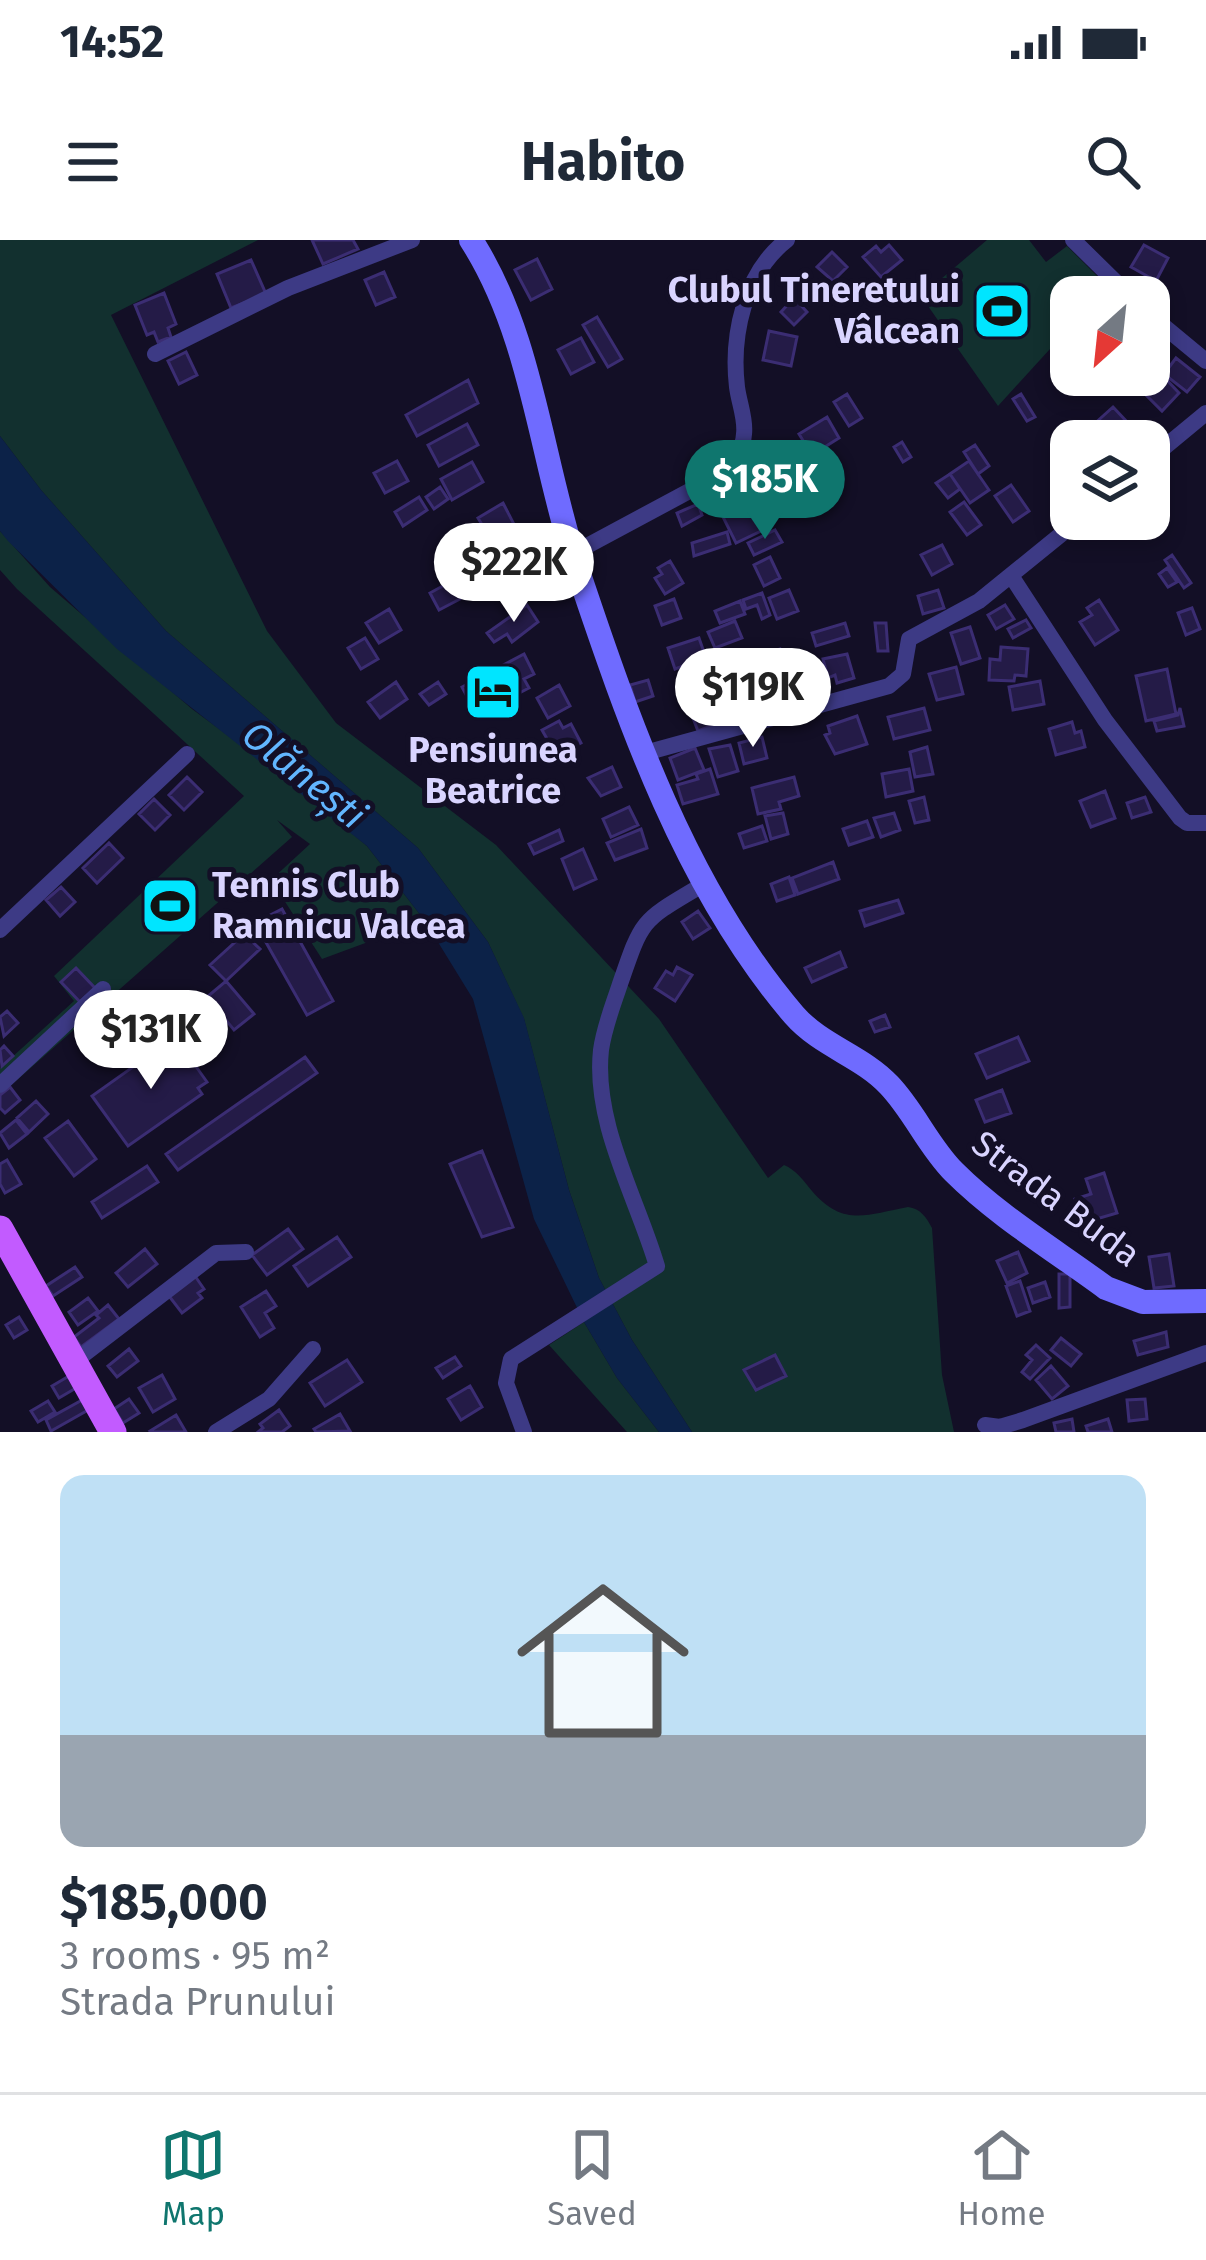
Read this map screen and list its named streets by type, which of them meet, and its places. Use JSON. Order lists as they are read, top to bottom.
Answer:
{
  "streets": {
    "street": ["Strada Buda"]
  },
  "water": ["Olănești"],
  "places": {
    "sports": ["Clubul Tineretului Vâlcean", "Tennis Club Ramnicu Valcea"],
    "hotel": ["Pensiunea Beatrice"]
  },
  "north": "bottom left",
  "page": {
    "status": "14:52",
    "header": "Habito",
    "price": [
      "$185K",
      "$222K",
      "$119K",
      "$131K"
    ],
    "list": [
      {
        "name": "$185,000",
        "note": "3 rooms · 95 m² · Strada Prunului"
      }
    ],
    "tabs": ["Map", "Saved", "Home"]
  }
}
